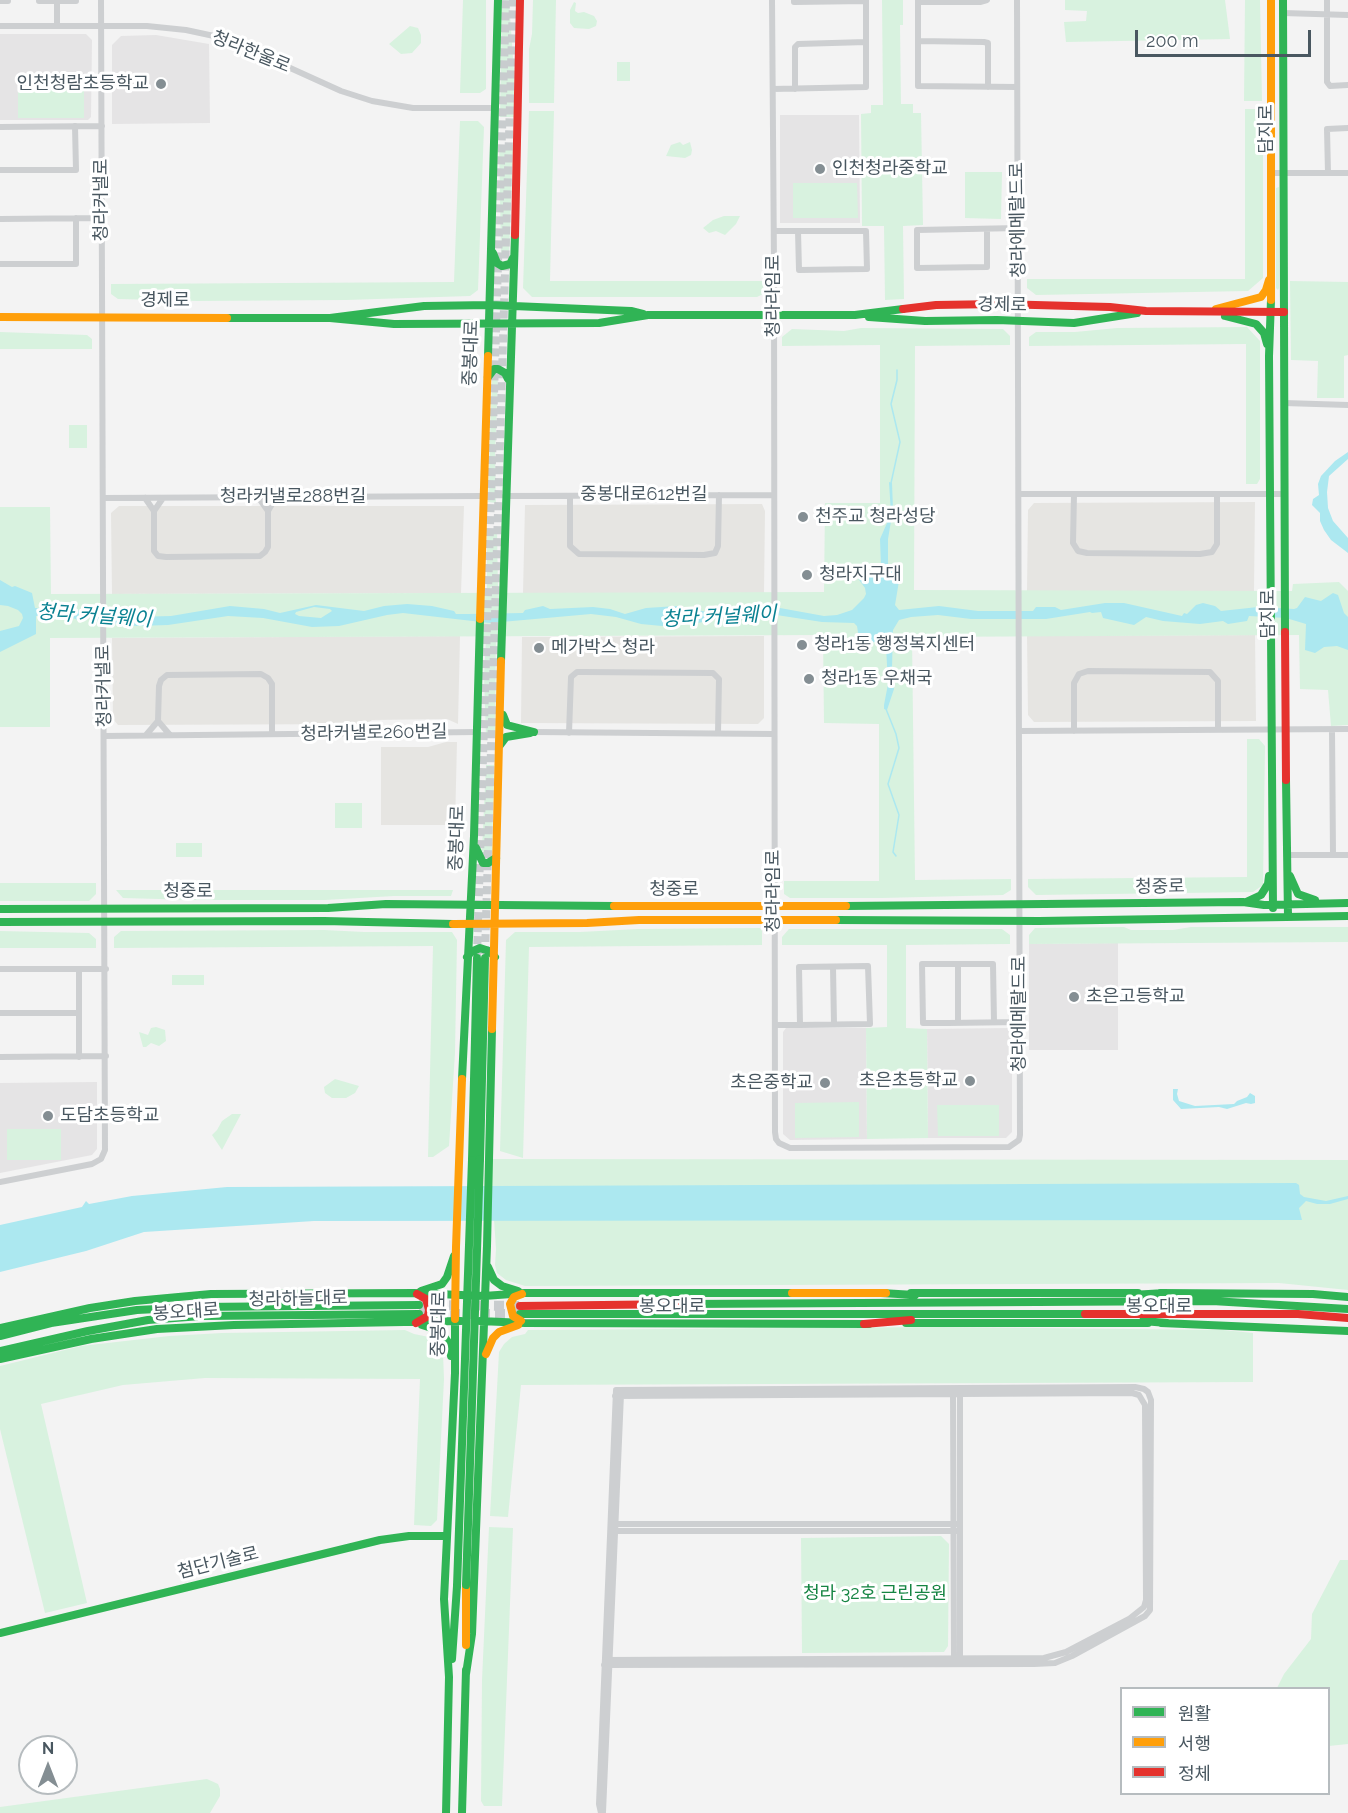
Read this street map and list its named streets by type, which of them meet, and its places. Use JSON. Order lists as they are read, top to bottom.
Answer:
{
  "streets": {
    "main road": [
      "담지로",
      "경제로",
      "중봉대로",
      "청중로",
      "청라하늘대로",
      "봉오대로",
      "첨단기술로"
    ],
    "street": [
      "청라한울로",
      "청라커낼로",
      "청라에메랄드로",
      "청라라임로",
      "중봉대로612번길",
      "청라커낼로288번길",
      "청라커낼로260번길"
    ]
  },
  "crossings": [
    ["청라한울로", "청라커낼로"],
    ["청라한울로", "중봉대로"],
    ["담지로", "경제로"],
    ["담지로", "청중로"],
    ["청라커낼로", "경제로"],
    ["청라커낼로", "청라커낼로288번길"],
    ["청라커낼로", "청라커낼로260번길"],
    ["청라커낼로", "청중로"],
    ["청라에메랄드로", "청라라임로"],
    ["청라에메랄드로", "경제로"],
    ["청라에메랄드로", "청중로"],
    ["청라라임로", "경제로"],
    ["청라라임로", "중봉대로612번길"],
    ["청라라임로", "청중로"],
    ["경제로", "중봉대로"],
    ["중봉대로", "중봉대로612번길"],
    ["중봉대로", "청라커낼로288번길"],
    ["중봉대로", "청라커낼로260번길"],
    ["중봉대로", "청중로"],
    ["중봉대로", "봉오대로"],
    ["중봉대로", "첨단기술로"]
  ],
  "water": ["청라 커널웨이"],
  "parks": ["청라 32호 근린공원"],
  "places": [
    "인천청람초등학교",
    "인천청라중학교",
    "천주교 청라성당",
    "청라지구대",
    "청라1동 행정복지센터",
    "메가박스 청라",
    "청라1동 우채국",
    "초은고등학교",
    "초은초등학교",
    "초은중학교",
    "도담초등학교"
  ],
  "legend": ["원활", "서행", "정체"],
  "scale_bar": "200 m",
  "north": "top"
}
